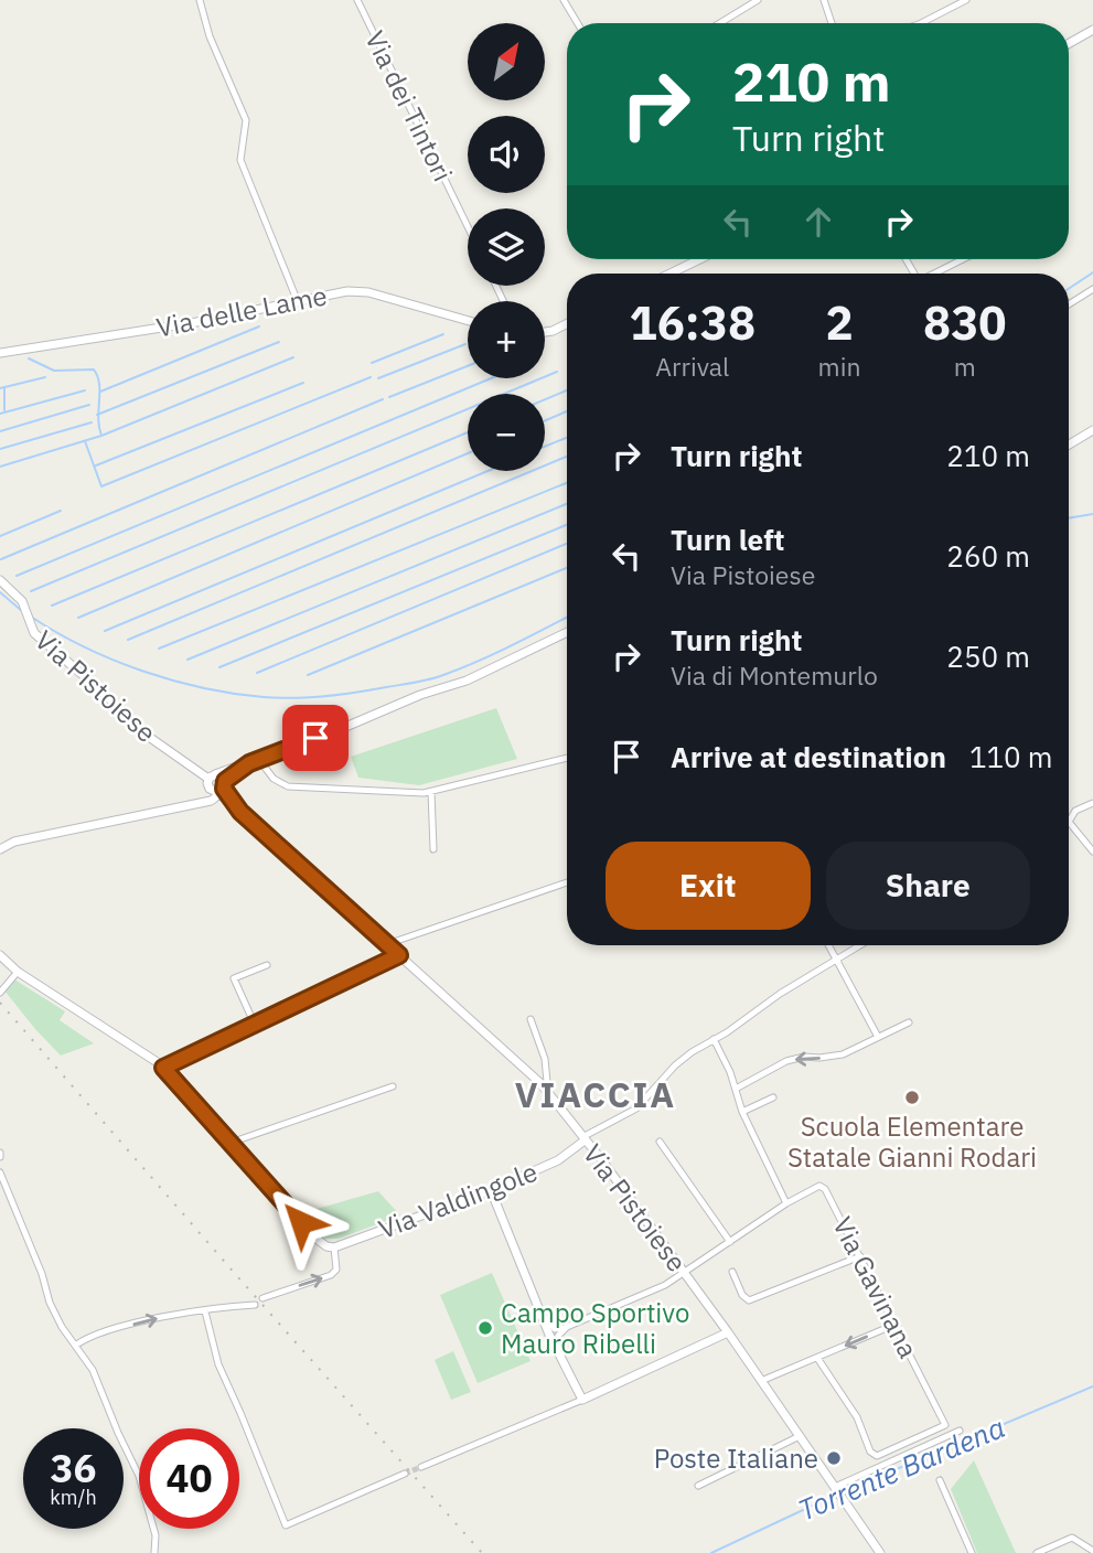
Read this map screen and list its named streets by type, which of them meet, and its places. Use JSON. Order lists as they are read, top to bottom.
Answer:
{
  "streets": {
    "street": [
      "Via dei Tintori",
      "Via delle Lame",
      "Via Pistoiese",
      "Via Valdingole",
      "Via Gavinana"
    ]
  },
  "crossings": [
    ["Via Pistoiese", "Via Valdingole"]
  ],
  "districts": ["VIACCIA"],
  "water": ["Torrente Bardena"],
  "places": ["Scuola Elementare Statale Gianni Rodari", "Campo Sportivo Mauro Ribelli", "Poste Italiane"],
  "north": "top right",
  "page": {
    "map_buttons": ["+", "−"],
    "turn": ["210 m", "Turn right"],
    "eta": [
      "16:38",
      "Arrival",
      "2",
      "min",
      "830",
      "m"
    ],
    "list": [
      {
        "name": "Turn right",
        "value": "210 m"
      },
      {
        "name": "Turn left",
        "note": "Via Pistoiese",
        "value": "260 m"
      },
      {
        "name": "Turn right",
        "note": "Via di Montemurlo",
        "value": "250 m"
      },
      {
        "name": "Arrive at destination",
        "value": "110 m"
      }
    ],
    "buttons": ["Exit", "Share"],
    "speed": "36 km/h",
    "limit": "40"
  }
}
